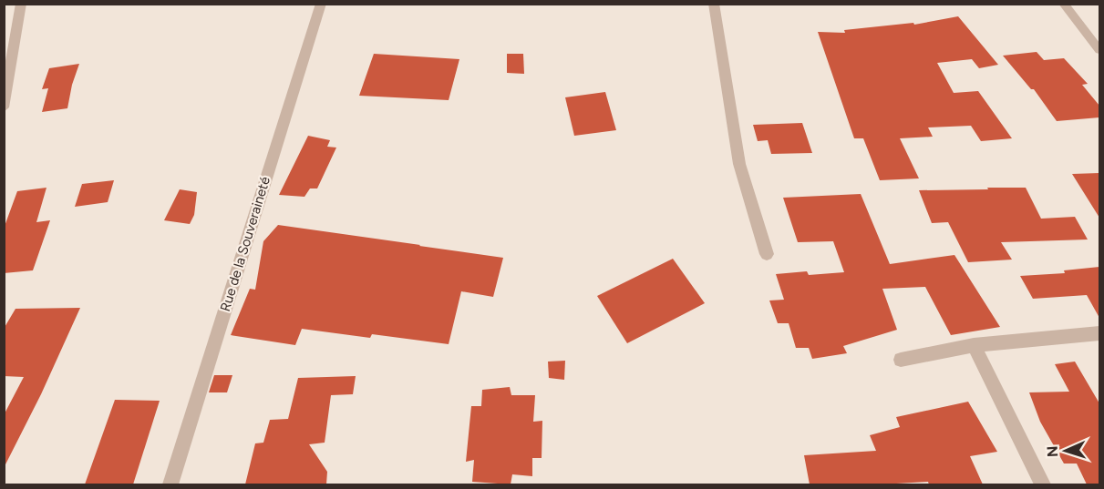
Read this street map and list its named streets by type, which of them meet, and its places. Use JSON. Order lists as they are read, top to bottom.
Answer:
{
  "streets": {
    "street": ["Rue de la Souveraineté"]
  },
  "north": "left"
}
